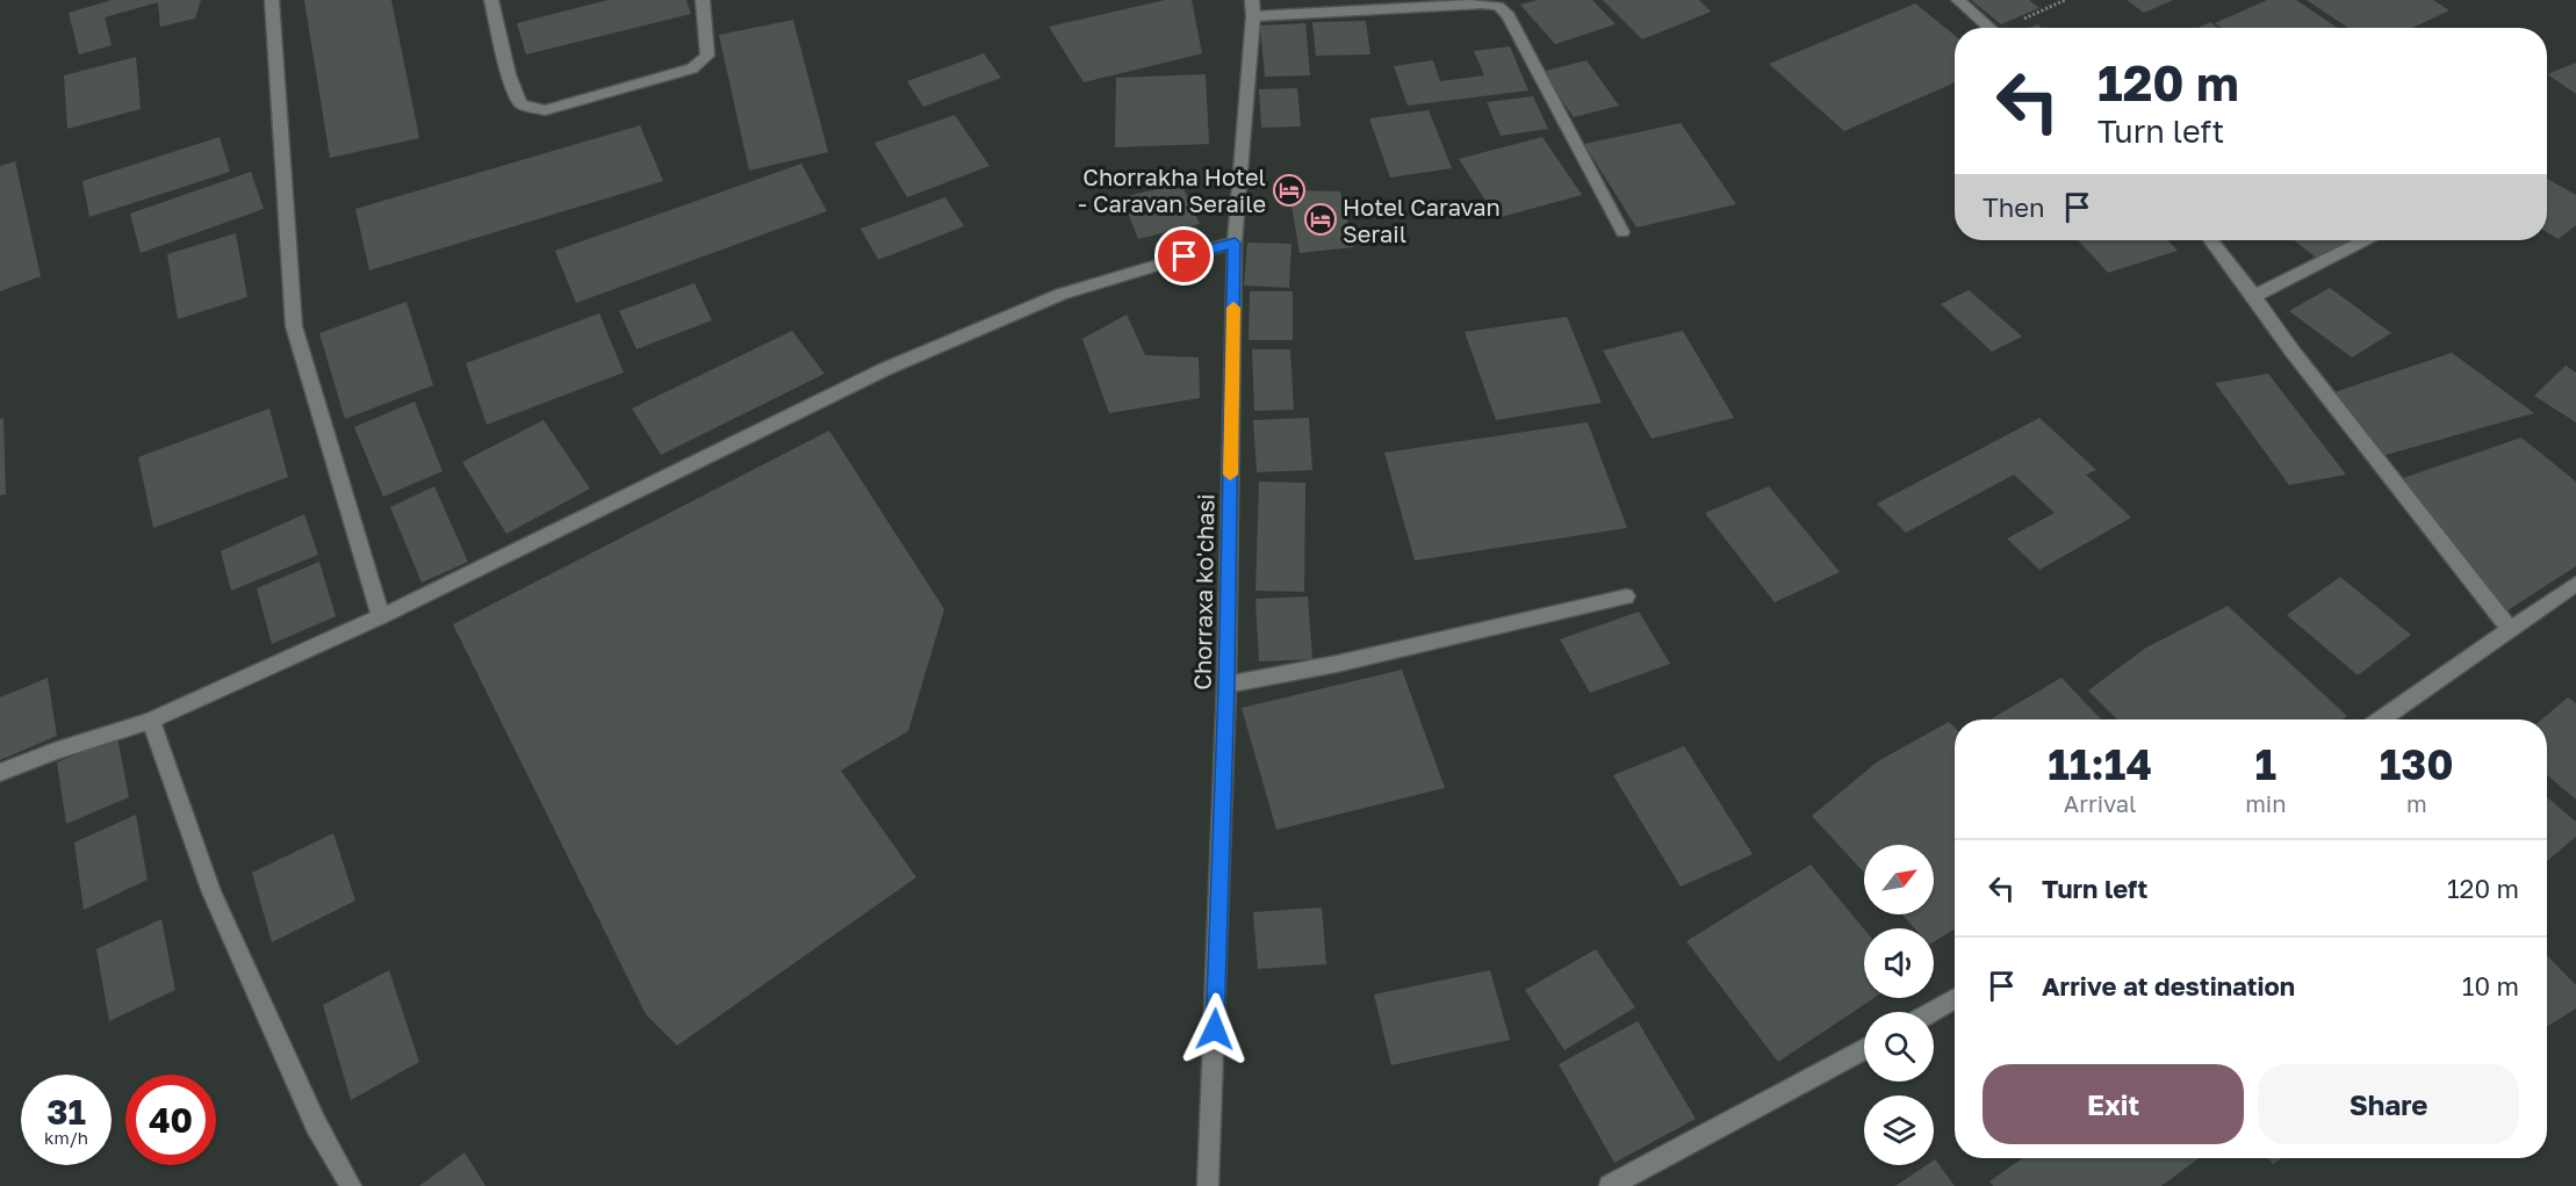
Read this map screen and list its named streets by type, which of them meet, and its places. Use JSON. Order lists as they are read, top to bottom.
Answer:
{
  "streets": {
    "street": ["Chorraxa ko'chasi"]
  },
  "places": {
    "hotel": ["Chorrakha Hotel - Caravan Seraile", "Hotel Caravan Serail"]
  },
  "north": "top right",
  "page": {
    "turn": ["120 m", "Turn left"],
    "then": "Then",
    "eta": [
      "11:14",
      "Arrival",
      "1",
      "min",
      "130",
      "m"
    ],
    "list": [
      {
        "name": "Turn left",
        "value": "120 m"
      },
      {
        "name": "Arrive at destination",
        "value": "10 m"
      }
    ],
    "buttons": ["Exit", "Share"],
    "speed": "31 km/h",
    "limit": "40"
  }
}
